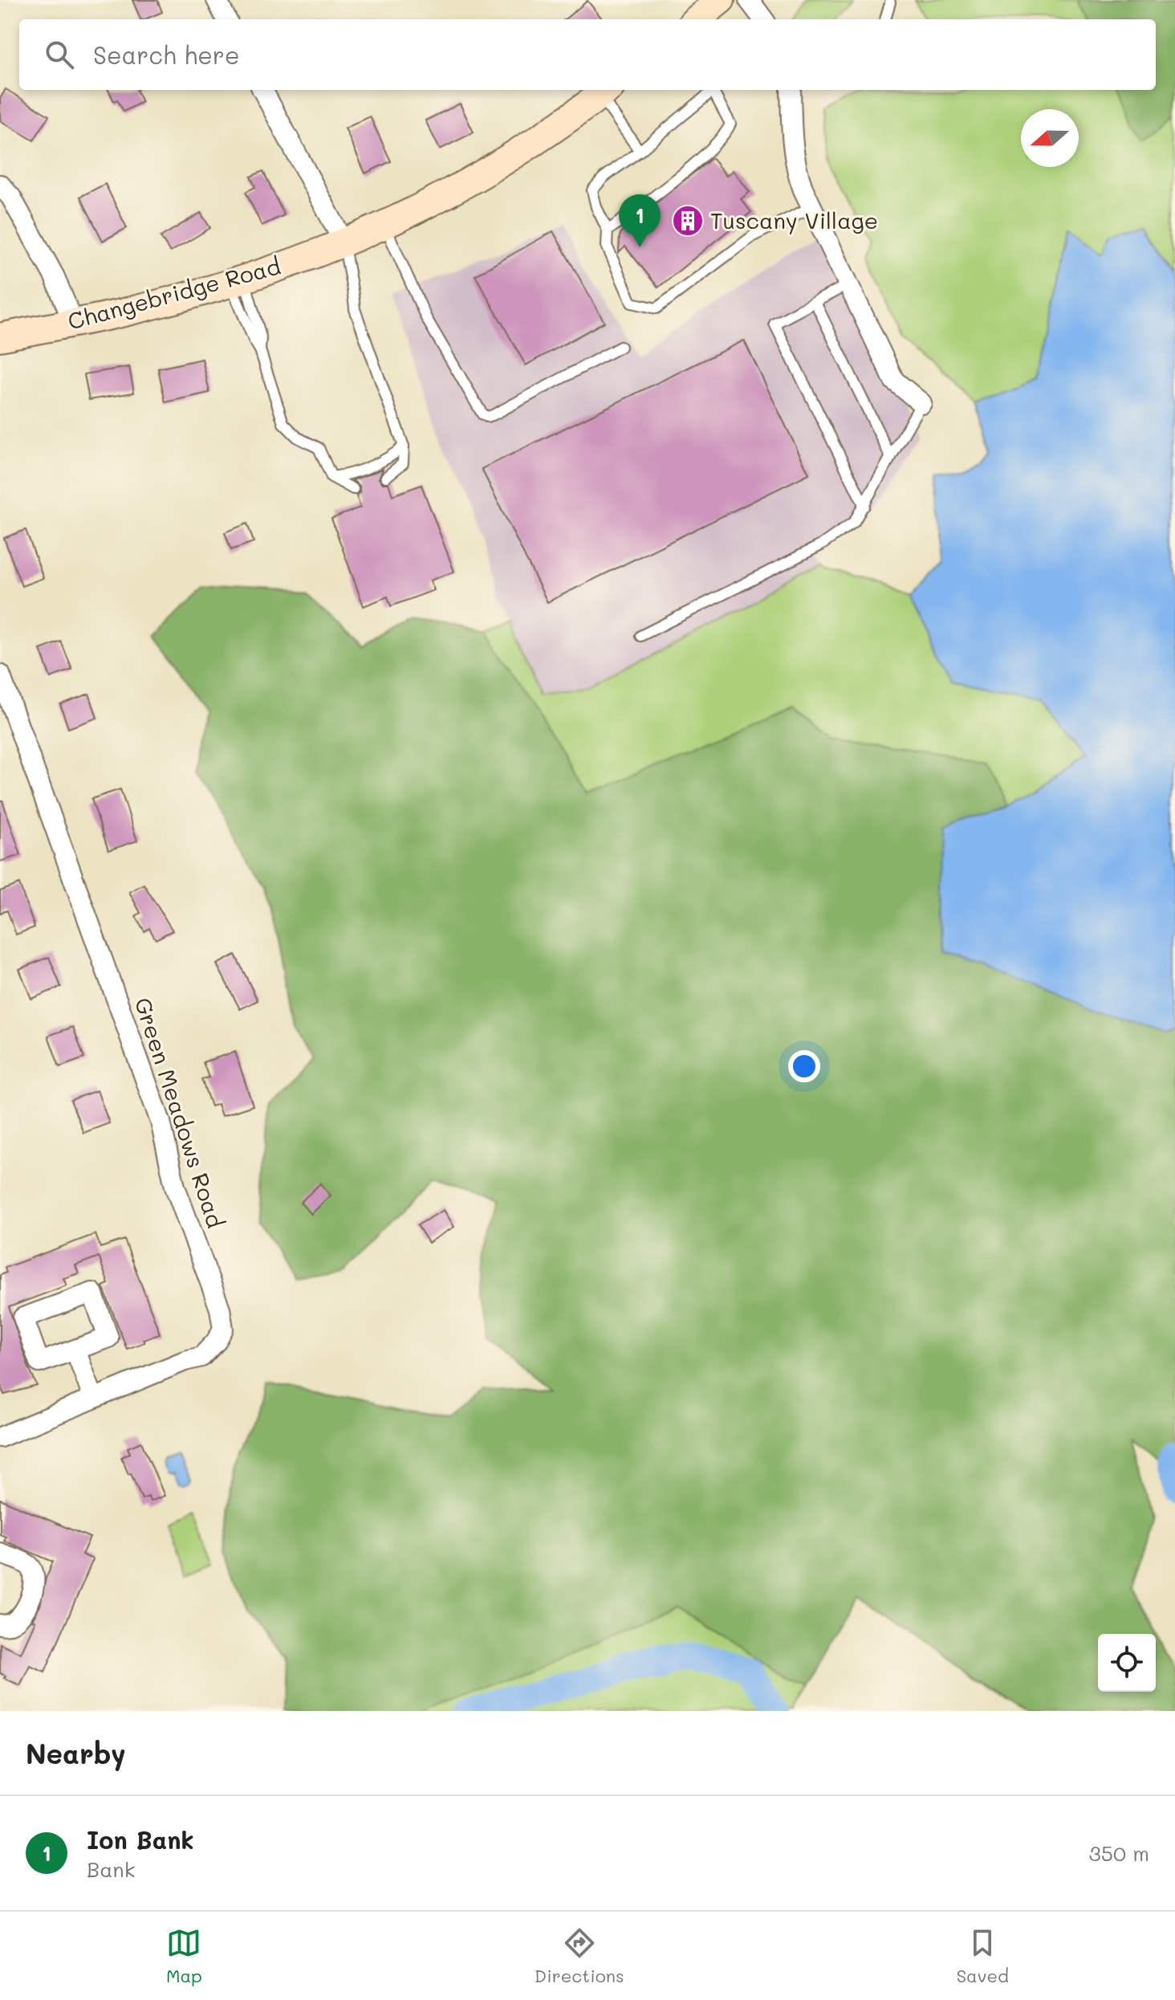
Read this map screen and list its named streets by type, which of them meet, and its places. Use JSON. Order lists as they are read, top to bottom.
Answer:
{
  "streets": {
    "main road": ["Changebridge Road"],
    "street": ["Green Meadows Road"]
  },
  "places": {
    "building": ["Tuscany Village"]
  },
  "north": "left",
  "page": {
    "search": "Search here",
    "pins": "1",
    "heading": "Nearby",
    "list": [
      {
        "mark": "1",
        "name": "Ion Bank",
        "note": "Bank",
        "value": "350 m"
      }
    ],
    "nav": ["Map", "Directions", "Saved"]
  }
}
